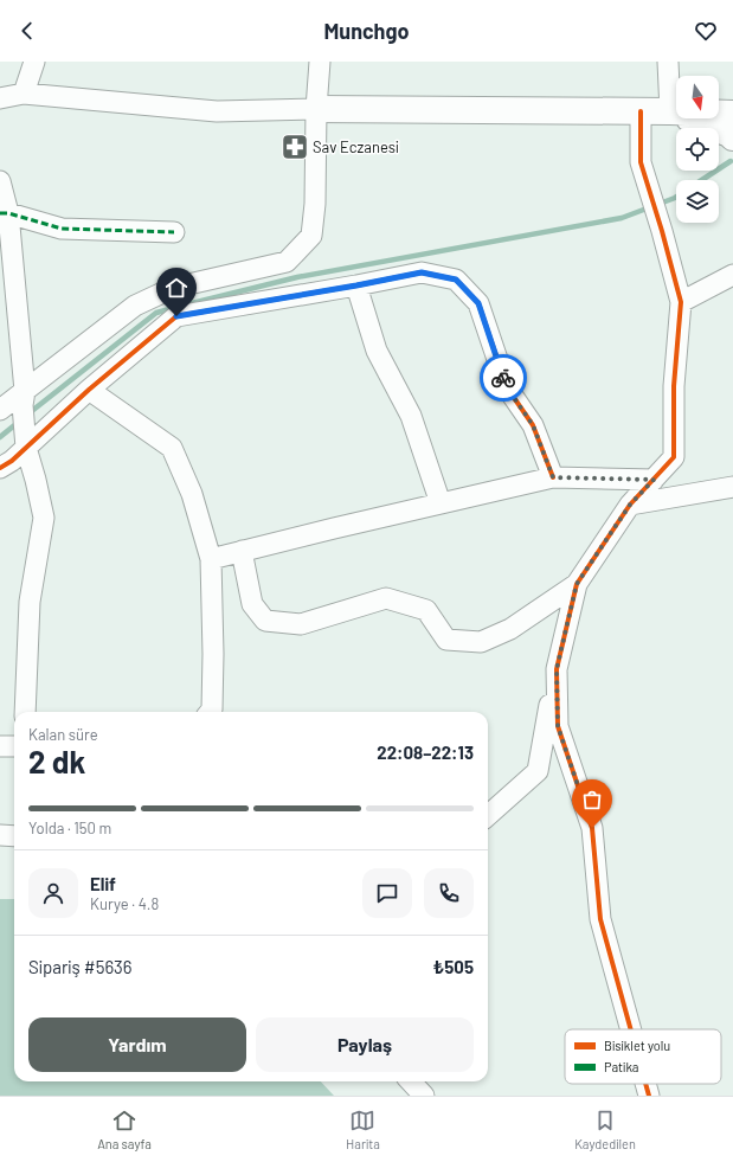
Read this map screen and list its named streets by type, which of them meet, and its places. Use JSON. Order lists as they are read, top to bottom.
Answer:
{
  "places": {
    "pharmacy": ["Sav Eczanesi"]
  },
  "legend": ["Bisiklet yolu", "Patika"],
  "north": "bottom",
  "page": {
    "header": "Munchgo",
    "heading": ["2 dk", "Kalan süre", "22:08–22:13"],
    "panel": [
      "Elif",
      "Kurye · 4.8",
      "Sipariş #5636",
      "₺505"
    ],
    "bar": "Yolda · 150 m",
    "buttons": ["Yardım", "Paylaş"],
    "tabs": ["Ana sayfa", "Harita", "Kaydedilen"]
  }
}
